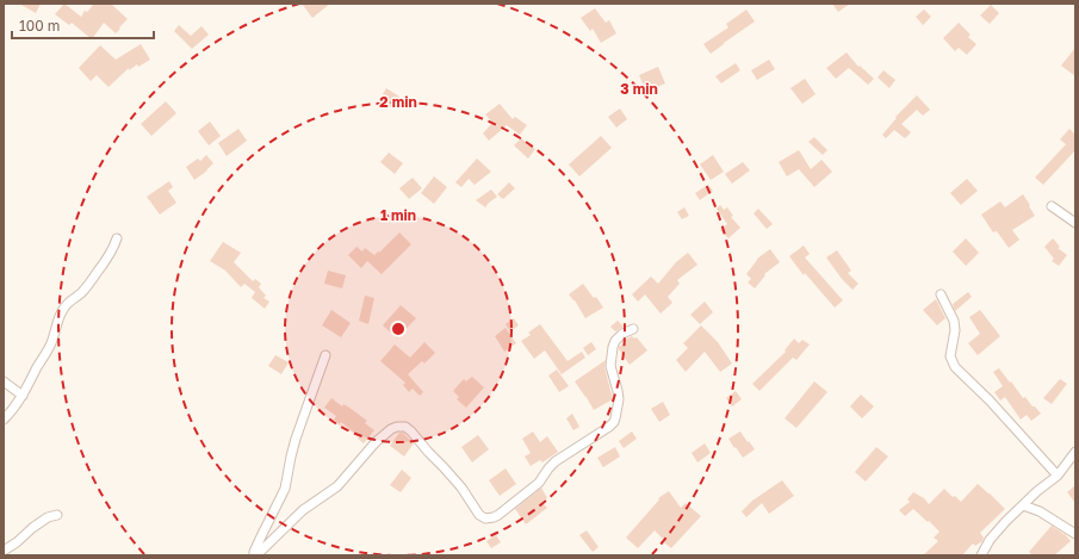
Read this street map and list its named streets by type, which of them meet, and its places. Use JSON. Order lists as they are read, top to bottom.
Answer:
{
  "scale_bar": "100 m",
  "rings": ["3 min", "2 min", "1 min"]
}
